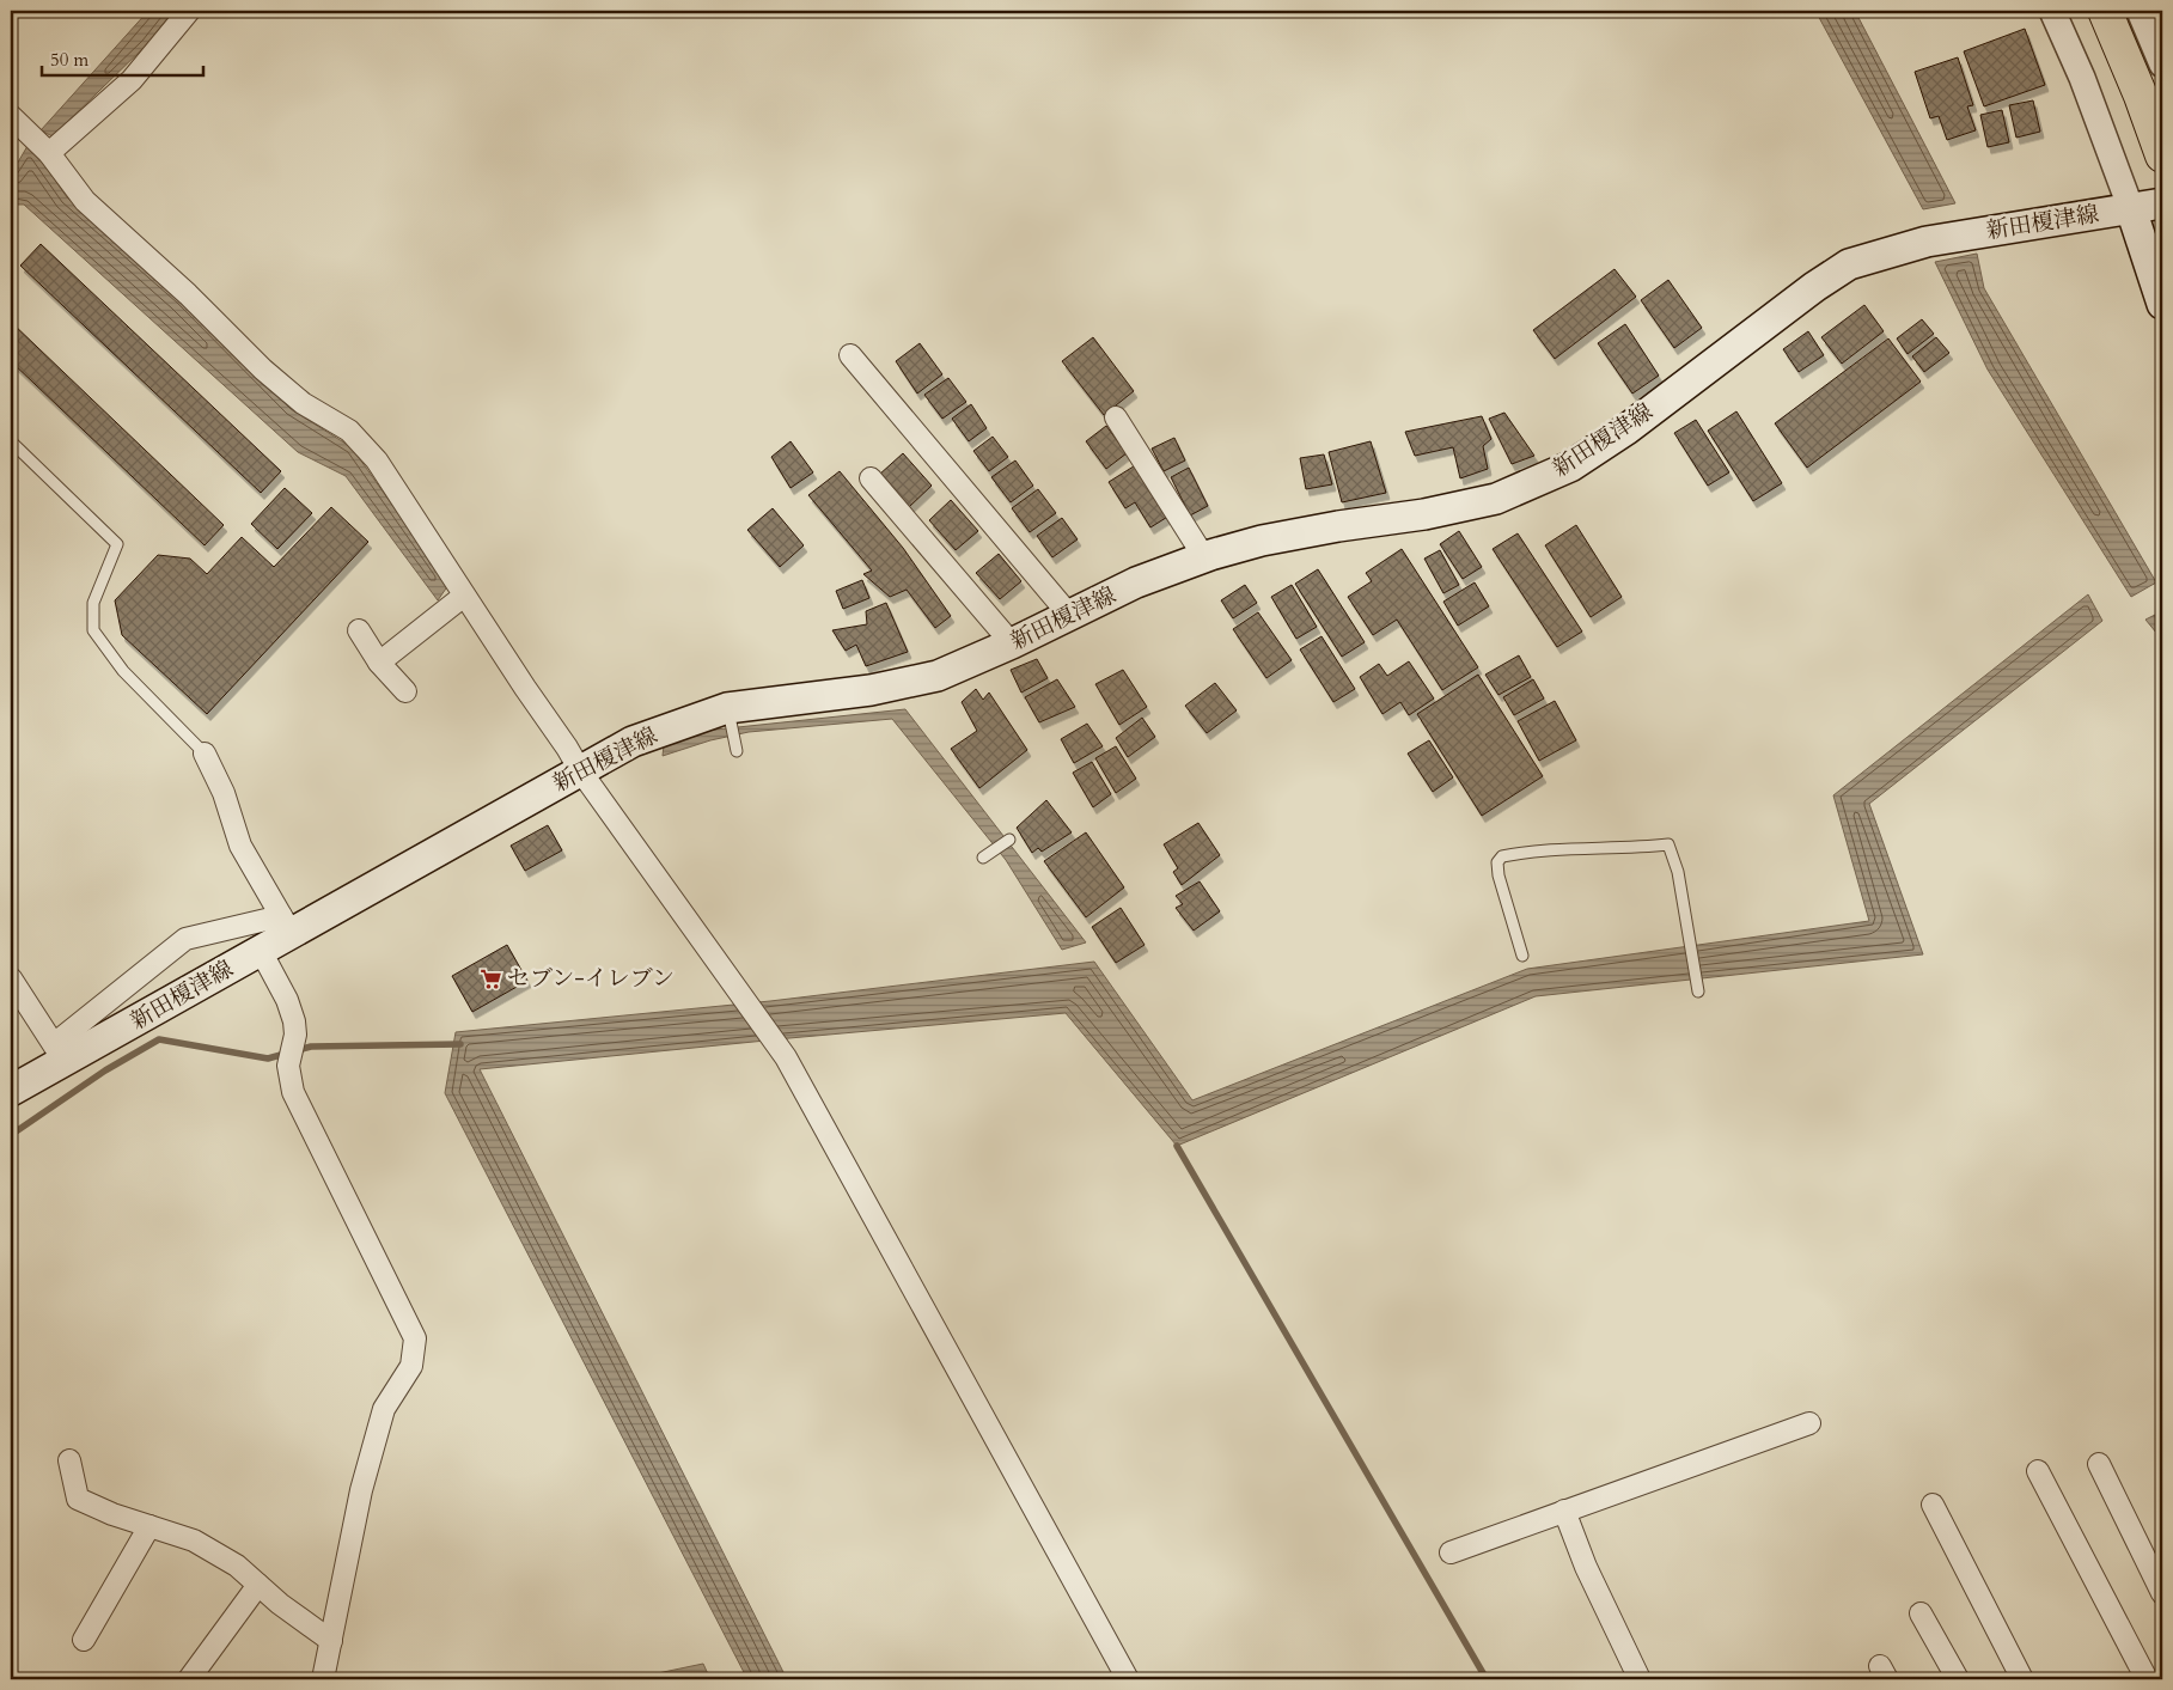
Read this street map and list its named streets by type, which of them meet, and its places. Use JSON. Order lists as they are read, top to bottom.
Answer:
{
  "streets": {
    "main road": ["新田榎津線"]
  },
  "places": {
    "supermarket": ["セブン-イレブン"]
  },
  "scale_bar": "50 m"
}
